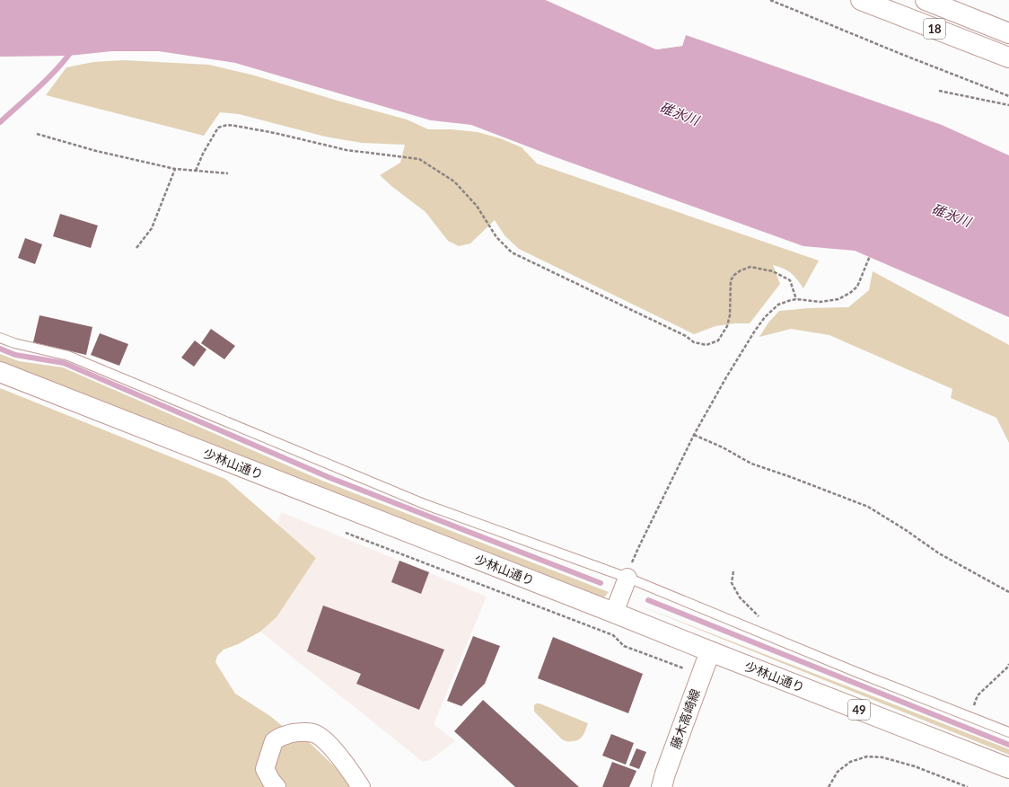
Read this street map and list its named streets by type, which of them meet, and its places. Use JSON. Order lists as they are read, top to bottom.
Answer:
{
  "streets": {
    "main road": [
      "18",
      "少林山通り",
      "49",
      "藤木高崎線"
    ]
  },
  "crossings": [
    ["少林山通り", "藤木高崎線"]
  ],
  "water": ["碓氷川"]
}
